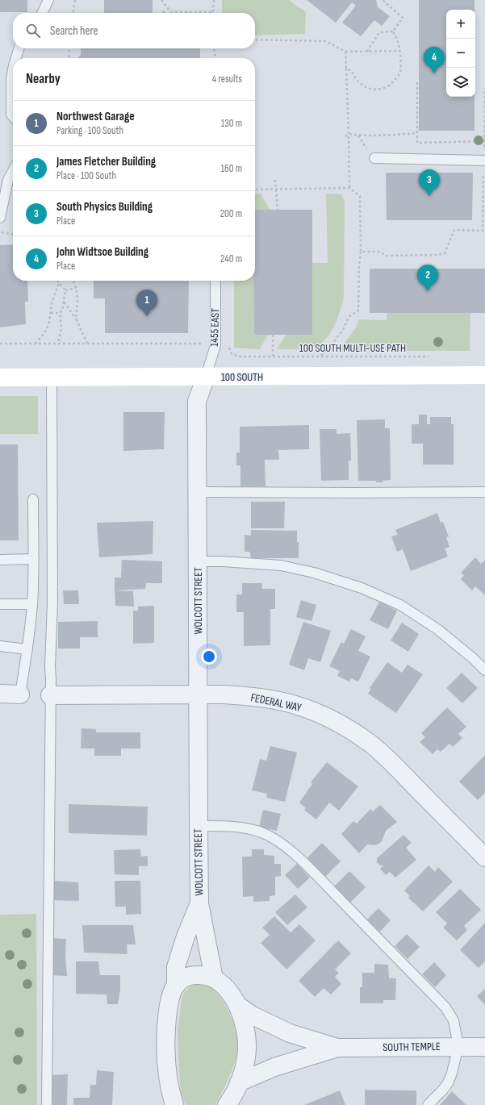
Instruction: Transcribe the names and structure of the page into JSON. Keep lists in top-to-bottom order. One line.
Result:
{"streets":{"main road":["100 SOUTH"],"street":["WOLCOTT STREET","FEDERAL WAY","SOUTH TEMPLE"],"lane":["1455 EAST"],"path":["100 SOUTH MULTI-USE PATH"]},"crossings":[["1455 EAST","100 SOUTH"],["1455 EAST","WOLCOTT STREET"],["100 SOUTH","WOLCOTT STREET"],["WOLCOTT STREET","FEDERAL WAY"]],"page":{"map_buttons":["+","−"],"search":"Search here","pins":["4","3","2","1"],"heading":["Nearby","4 results"],"list":[{"mark":"1","name":"Northwest Garage","note":"Parking · 100 South","value":"130 m"},{"mark":"2","name":"James Fletcher Building","note":"Place · 100 South","value":"160 m"},{"mark":"3","name":"South Physics Building","note":"Place","value":"200 m"},{"mark":"4","name":"John Widtsoe Building","note":"Place","value":"240 m"}]}}
